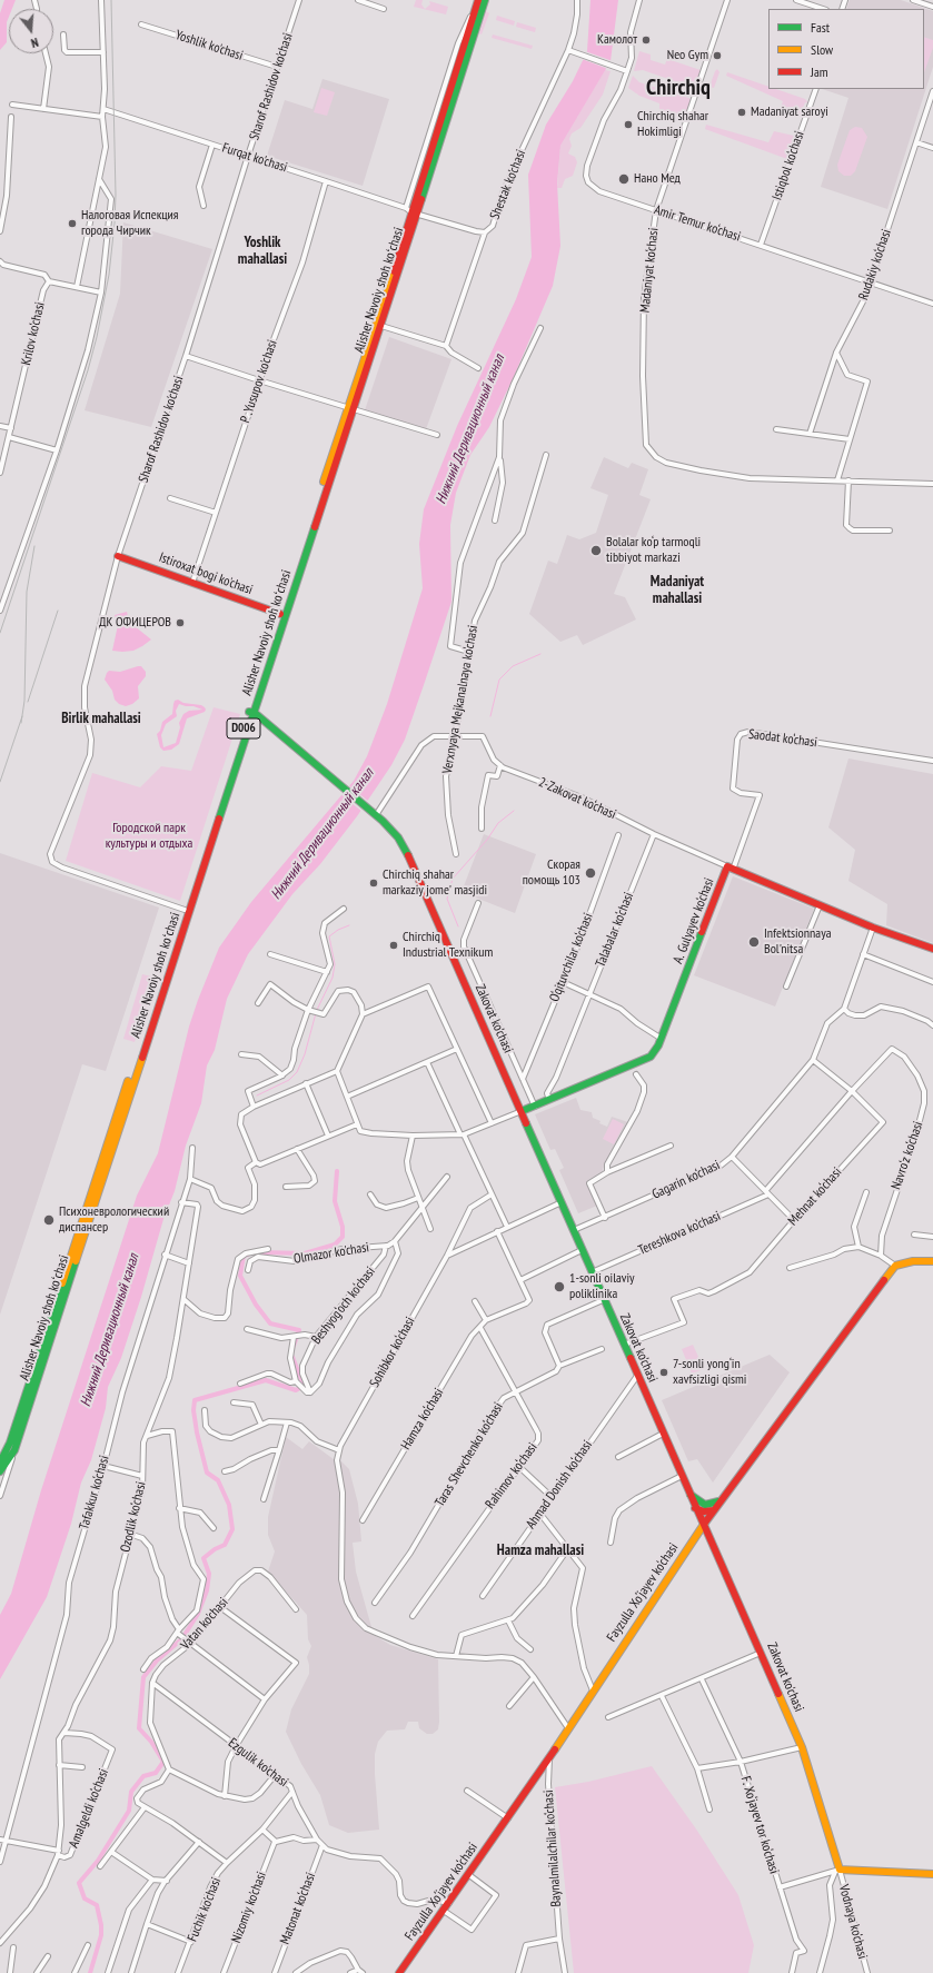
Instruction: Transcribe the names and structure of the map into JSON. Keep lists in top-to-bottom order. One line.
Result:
{"streets":{"main road":["Alisher Navoiy shoh koʻchasi","Istiroxat bogi ko'chasi","D006","A. Gulyayev ko‘chasi","Zakovat ko'chasi","Fayzulla Xo‘jayev ko‘chasi"],"street":["Yoshlik ko'chasi","Sharof Rashidov ko'chasi","Furqat ko'chasi","Istiqbol ko‘chasi","Shestak ko'chasi","Amir Temur ko‘chasi","Rudakiy ko‘chasi","Madaniyat ko‘chasi","Krilov ko‘chasi","P .Yusupov ko'chasi","Verxnyaya Mejkanalnaya ko‘chasi","Saodat ko‘chasi","2-Zakovat ko‘chasi","Talabalar ko‘chasi","O‘qituvchilar ko‘chasi","Navro‘z ko‘chasi","Gagarin ko‘chasi","Mehnat ko‘chasi","Tereshkova ko‘chasi","Olmazor ko'chasi","Beshyog‘och ko‘chasi","Sohibkor ko‘chasi","Hamza ko‘chasi","Taras Shevchenko ko‘chasi","Rahimov ko‘chasi","Ahmad Donish ko‘chasi","Tafakkur ko‘chasi","Ozodlik ko‘chasi","Vatan ko'chasi","Ezgulik ko'chasi","Amalgeldi ko‘chasi","F. Xo‘jayev tor ko‘chasi","Baynalmilalchilar ko‘chasi","Nizomiy ko'chasi","Matonat ko‘chasi","Fuchik ko'chasi","Vodnaya ko‘chasi"]},"crossings":[["Yoshlik ko'chasi","Sharof Rashidov ko'chasi"],["Sharof Rashidov ko'chasi","Furqat ko'chasi"],["Sharof Rashidov ko'chasi","Alisher Navoiy shoh koʻchasi"],["Sharof Rashidov ko'chasi","Istiroxat bogi ko'chasi"],["Furqat ko'chasi","Shestak ko'chasi"],["Furqat ko'chasi","Alisher Navoiy shoh koʻchasi"],["Furqat ko'chasi","P .Yusupov ko'chasi"],["Istiqbol ko‘chasi","Amir Temur ko‘chasi"],["Amir Temur ko‘chasi","Rudakiy ko‘chasi"],["Amir Temur ko‘chasi","Madaniyat ko‘chasi"],["Alisher Navoiy shoh koʻchasi","Istiroxat bogi ko'chasi"],["Alisher Navoiy shoh koʻchasi","D006"],["Alisher Navoiy shoh koʻchasi","Zakovat ko'chasi"],["P .Yusupov ko'chasi","Istiroxat bogi ko'chasi"],["Saodat ko‘chasi","A. Gulyayev ko‘chasi"],["2-Zakovat ko‘chasi","Talabalar ko‘chasi"],["A. Gulyayev ko‘chasi","Talabalar ko‘chasi"],["A. Gulyayev ko‘chasi","Zakovat ko'chasi"],["A. Gulyayev ko‘chasi","Gagarin ko‘chasi"],["Zakovat ko'chasi","Gagarin ko‘chasi"],["Zakovat ko'chasi","Mehnat ko‘chasi"],["Zakovat ko'chasi","Tereshkova ko‘chasi"],["Zakovat ko'chasi","Ahmad Donish ko‘chasi"],["Zakovat ko'chasi","Fayzulla Xo‘jayev ko‘chasi"],["Zakovat ko'chasi","F. Xo‘jayev tor ko‘chasi"],["Zakovat ko'chasi","Vodnaya ko‘chasi"],["Navro‘z ko‘chasi","Tereshkova ko‘chasi"],["Mehnat ko‘chasi","Tereshkova ko‘chasi"],["Olmazor ko'chasi","Beshyog‘och ko‘chasi"],["Hamza ko‘chasi","Rahimov ko‘chasi"],["Taras Shevchenko ko‘chasi","Rahimov ko‘chasi"],["Tafakkur ko‘chasi","Ozodlik ko‘chasi"],["Ozodlik ko‘chasi","Amalgeldi ko‘chasi"],["Fayzulla Xo‘jayev ko‘chasi","Ezgulik ko'chasi"],["Fayzulla Xo‘jayev ko‘chasi","Baynalmilalchilar ko‘chasi"],["Vatan ko'chasi","Ezgulik ko'chasi"],["Ezgulik ko'chasi","Matonat ko‘chasi"],["Ezgulik ko'chasi","Fuchik ko'chasi"],["F. Xo‘jayev tor ko‘chasi","Vodnaya ko‘chasi"]],"districts":["Chirchiq","Yoshlik mahallasi","Madaniyat mahallasi","Birlik mahallasi","Hamza mahallasi"],"water":["Нижний Деривационный канал"],"parks":["Городской парк культуры и отдыха"],"places":["Камолот","Neo Gym","Madaniyat saroyi","Chirchiq shahar Hokimligi","Нано Мед","Налоговая Испекция города Чирчик","Bolalar ko‘p tarmoqli tibbiyot markazi","ДК ОФИЦЕРОВ","Скорая помощь 103","Chirchiq shahar markaziy jome' masjidi","Infektsionnaya Bol'nitsa","Chirchiq Industrial Texnikum","Психоневрологический диспансер","1-sonli oilaviy poliklinika","7-sonli yong‘in xavfsizligi qismi"],"legend":["Fast","Slow","Jam"],"north":"bottom"}
